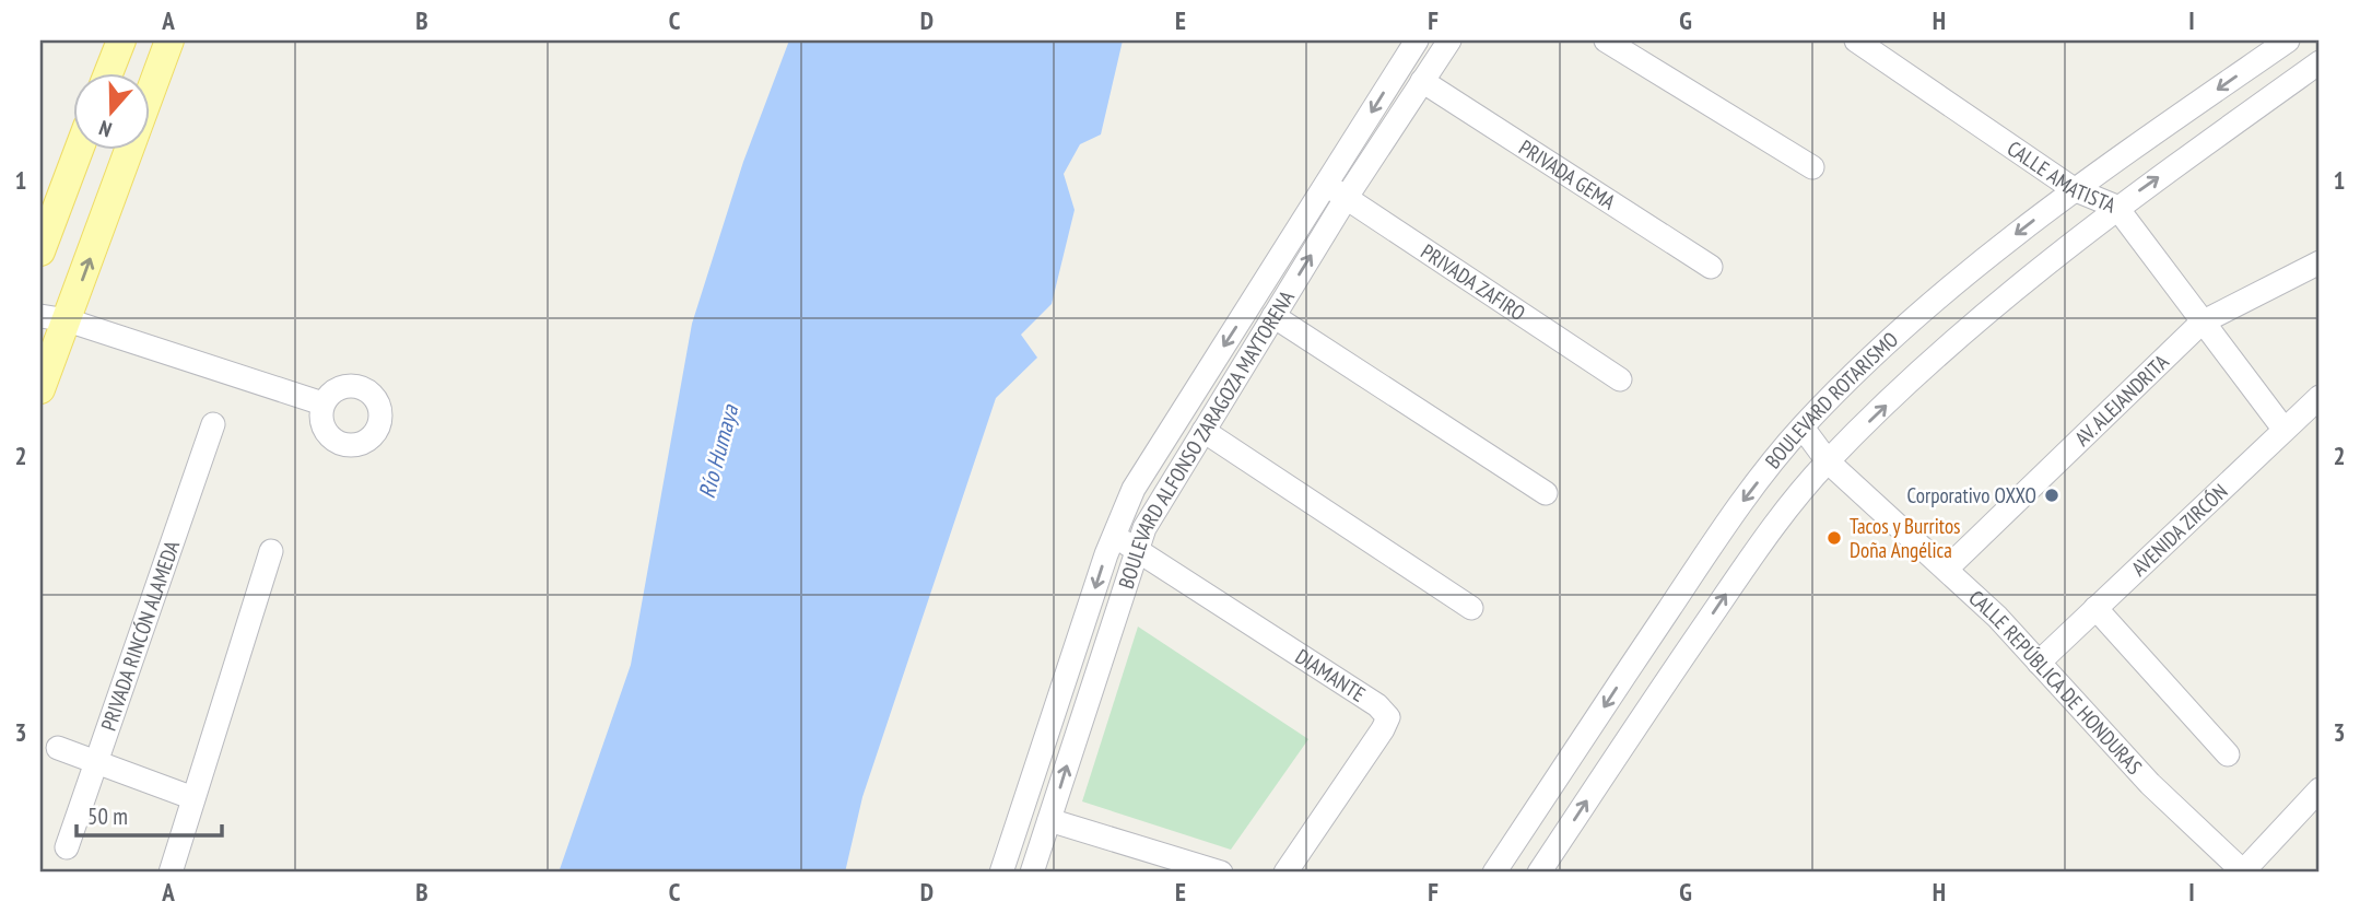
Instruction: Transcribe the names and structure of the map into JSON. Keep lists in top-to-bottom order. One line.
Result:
{"streets":{"street":["PRIVADA GEMA","CALLE AMATISTA","PRIVADA ZAFIRO","AV. ALEJANDRITA","BOULEVARD ROTARISMO","BOULEVARD ALFONSO ZARAGOZA MAYTORENA","AVENIDA ZIRCÓN","PRIVADA RINCÓN ALAMEDA","DIAMANTE","CALLE REPÚBLICA DE HONDURAS"]},"crossings":[["PRIVADA GEMA","BOULEVARD ALFONSO ZARAGOZA MAYTORENA"],["CALLE AMATISTA","AV. ALEJANDRITA"],["CALLE AMATISTA","BOULEVARD ROTARISMO"],["CALLE AMATISTA","AVENIDA ZIRCÓN"],["PRIVADA ZAFIRO","BOULEVARD ALFONSO ZARAGOZA MAYTORENA"],["AV. ALEJANDRITA","CALLE REPÚBLICA DE HONDURAS"],["BOULEVARD ROTARISMO","CALLE REPÚBLICA DE HONDURAS"],["BOULEVARD ALFONSO ZARAGOZA MAYTORENA","DIAMANTE"],["AVENIDA ZIRCÓN","CALLE REPÚBLICA DE HONDURAS"]],"water":["Río Humaya"],"places":["Corporativo OXXO","Tacos y Burritos Doña Angélica"],"scale_bar":"50 m","north":"bottom","grid":{"columns":["A","B","C","D","E","F","G","H","I"],"rows":["1","2","3"]}}
